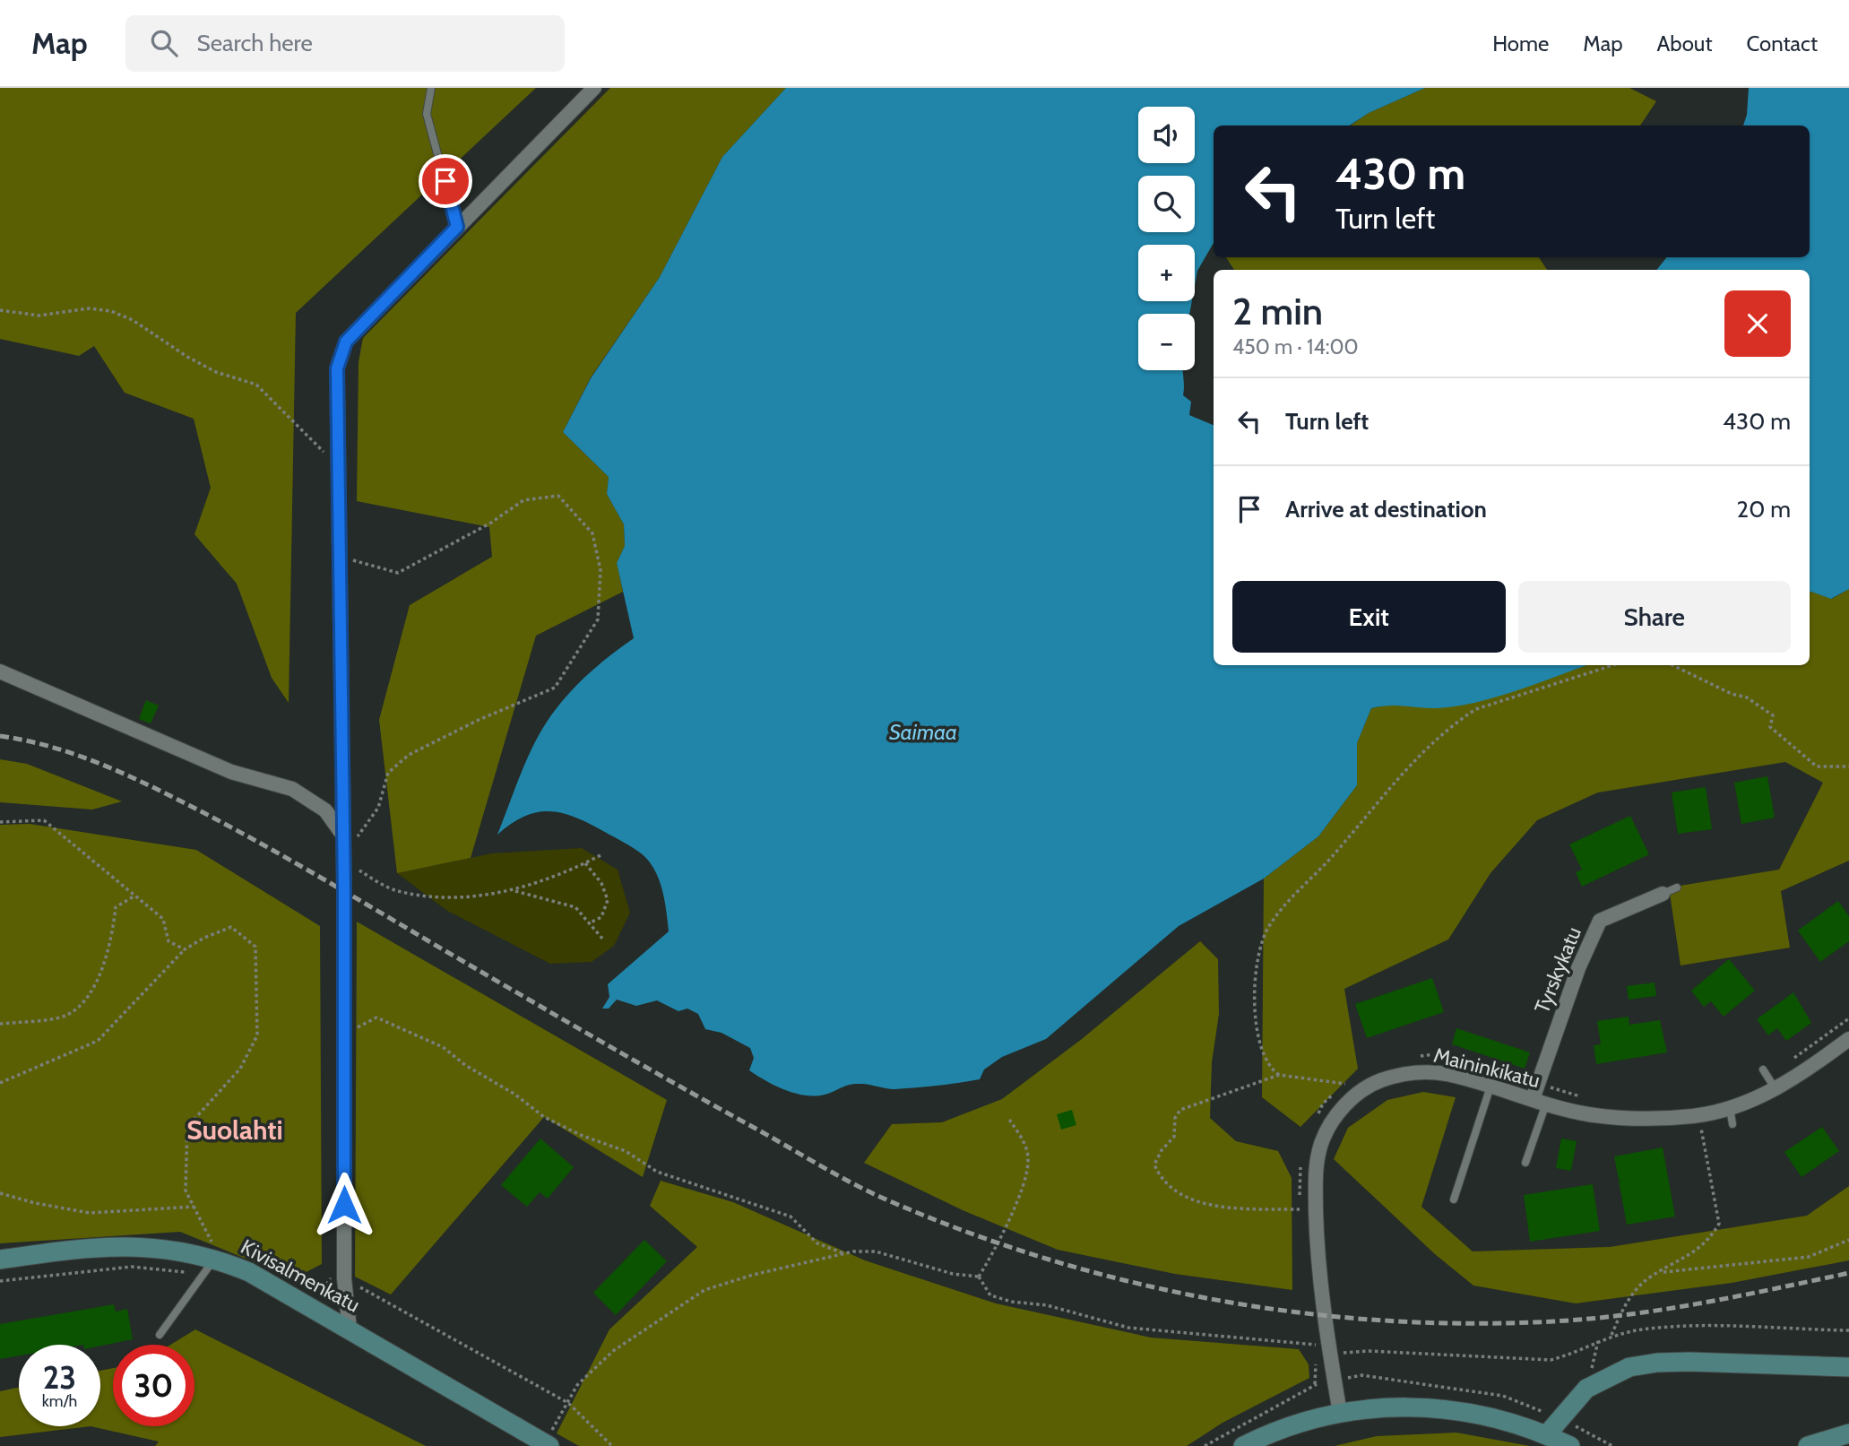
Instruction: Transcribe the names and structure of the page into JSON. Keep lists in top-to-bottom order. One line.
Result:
{"streets":{"street":["Tyrskykatu","Maininkikatu","Kivisalmenkatu"]},"crossings":[["Tyrskykatu","Maininkikatu"]],"districts":["Suolahti"],"water":["Saimaa"],"page":{"header":"Map","search":"Search here","nav":["Home","Map","About","Contact"],"map_buttons":["+","−"],"turn":["430 m","Turn left"],"heading":["2 min","450 m · 14:00"],"list":[{"name":"Turn left","value":"430 m"},{"name":"Arrive at destination","value":"20 m"}],"buttons":["Exit","Share"],"speed":"23 km/h","limit":"30"}}
